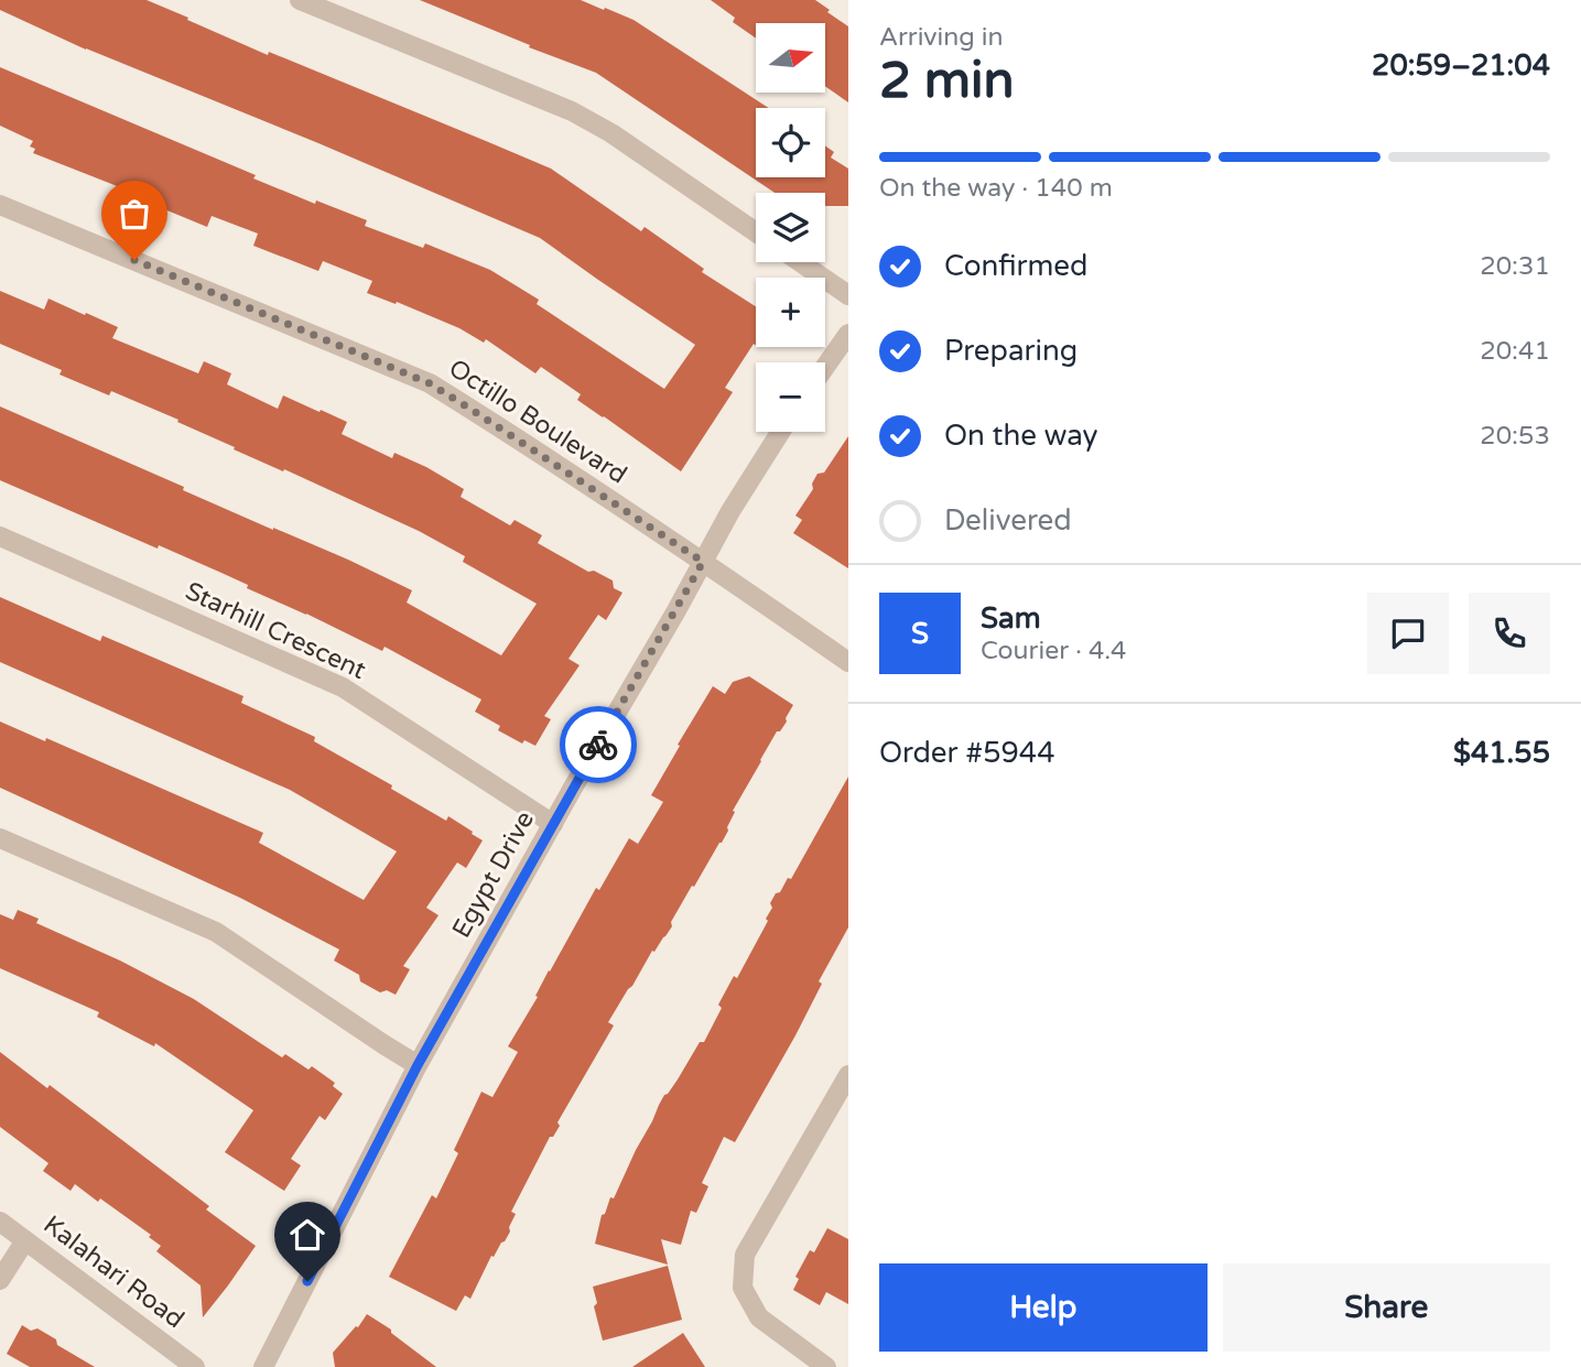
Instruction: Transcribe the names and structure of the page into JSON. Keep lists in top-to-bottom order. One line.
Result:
{"streets":{"street":["Octillo Boulevard","Starhill Crescent","Egypt Drive","Kalahari Road"]},"crossings":[["Octillo Boulevard","Egypt Drive"],["Starhill Crescent","Egypt Drive"]],"north":"right","page":{"heading":["2 min","Arriving in","20:59–21:04"],"panel":["Sam","Courier · 4.4","Order #5944","$41.55"],"map_buttons":["+","−"],"bar":"On the way · 140 m","list":[["Confirmed","20:31"],["Preparing","20:41"],["On the way","20:53"],"Delivered"],"round":"S","buttons":["Help","Share"]}}
